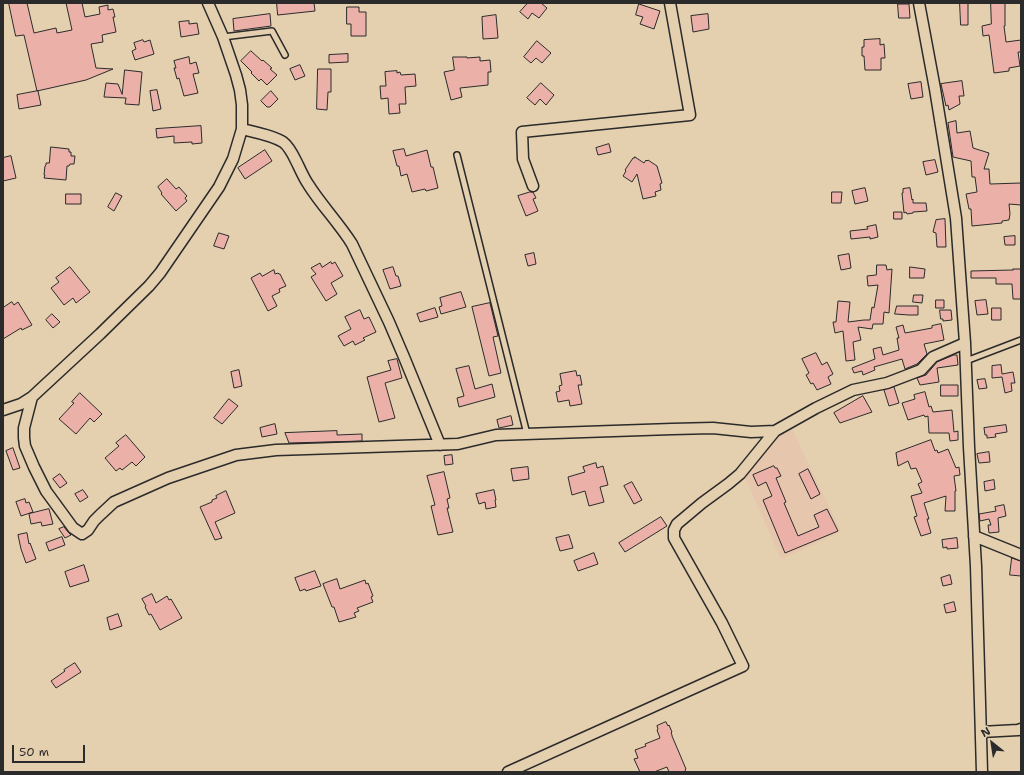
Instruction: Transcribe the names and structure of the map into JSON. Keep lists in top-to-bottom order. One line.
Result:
{"scale_bar":"50 m","north":"top left"}
